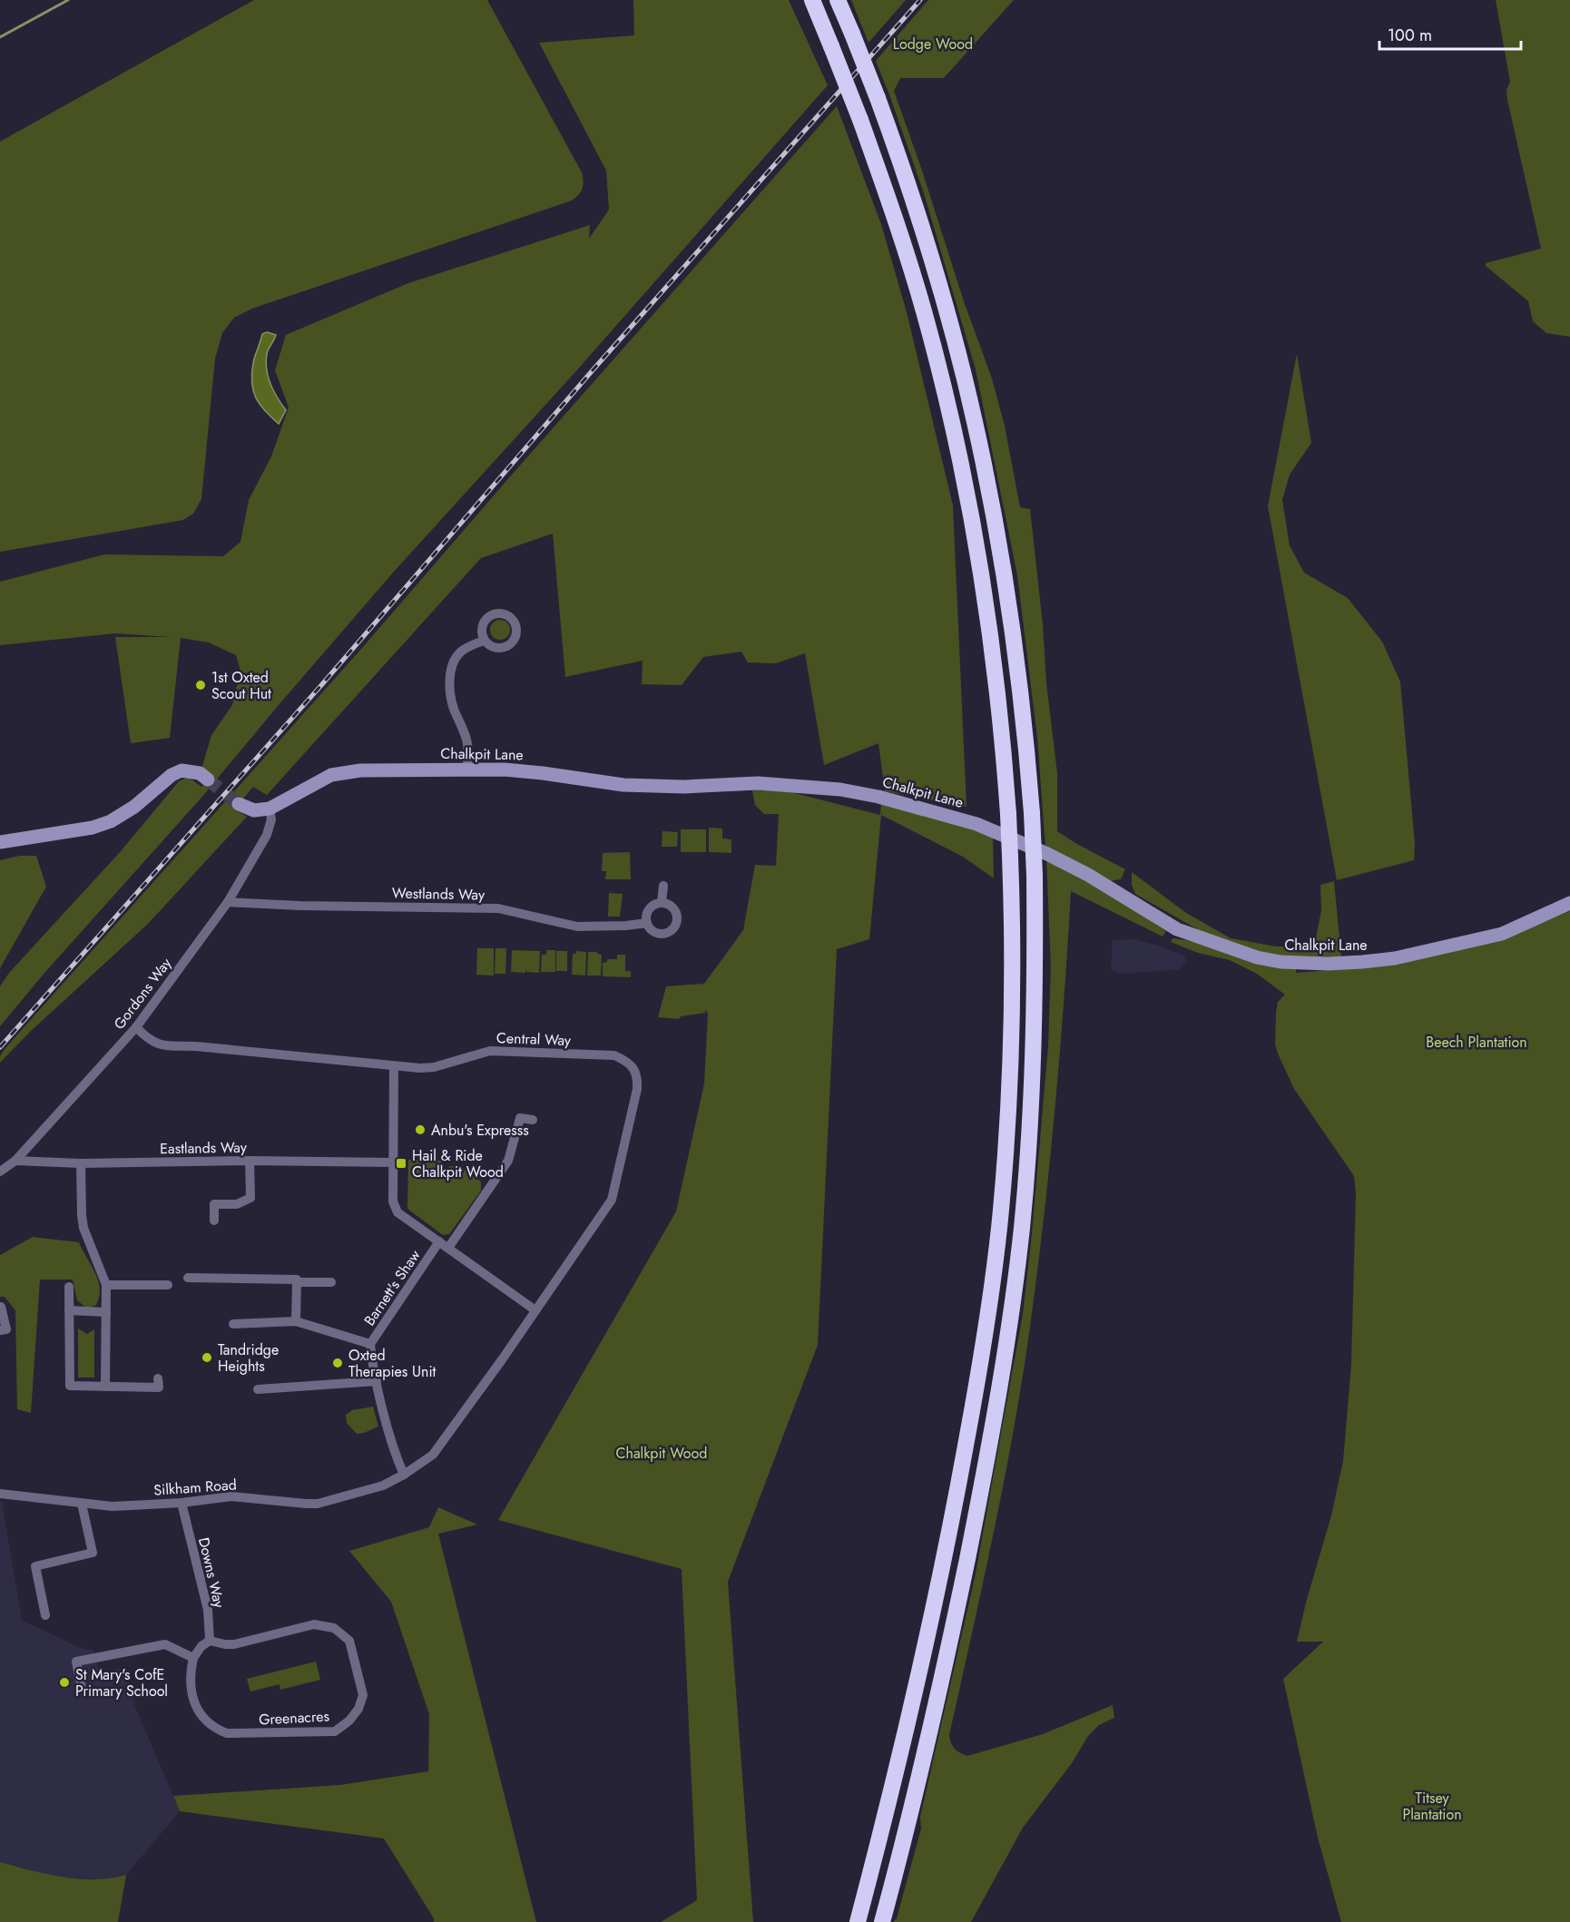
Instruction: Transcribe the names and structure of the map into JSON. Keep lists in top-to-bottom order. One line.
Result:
{"streets":{"street":["Chalkpit Lane","Westlands Way","Gordons Way","Central Way","Eastlands Way","Barnett's Shaw","Silkham Road","Downs Way","Greenacres"]},"crossings":[["Chalkpit Lane","Gordons Way"],["Westlands Way","Gordons Way"],["Gordons Way","Central Way"],["Gordons Way","Eastlands Way"],["Central Way","Silkham Road"],["Barnett's Shaw","Silkham Road"],["Silkham Road","Downs Way"],["Downs Way","Greenacres"]],"parks":["Lodge Wood","Beech Plantation","Chalkpit Wood","Titsey Plantation"],"places":{"other":["1st Oxted Scout Hut","Anbu's Expresss","Tandridge Heights","Oxted Therapies Unit","St Mary's CofE Primary School"],"transit":["Hail & Ride Chalkpit Wood"]},"scale_bar":"100 m"}
